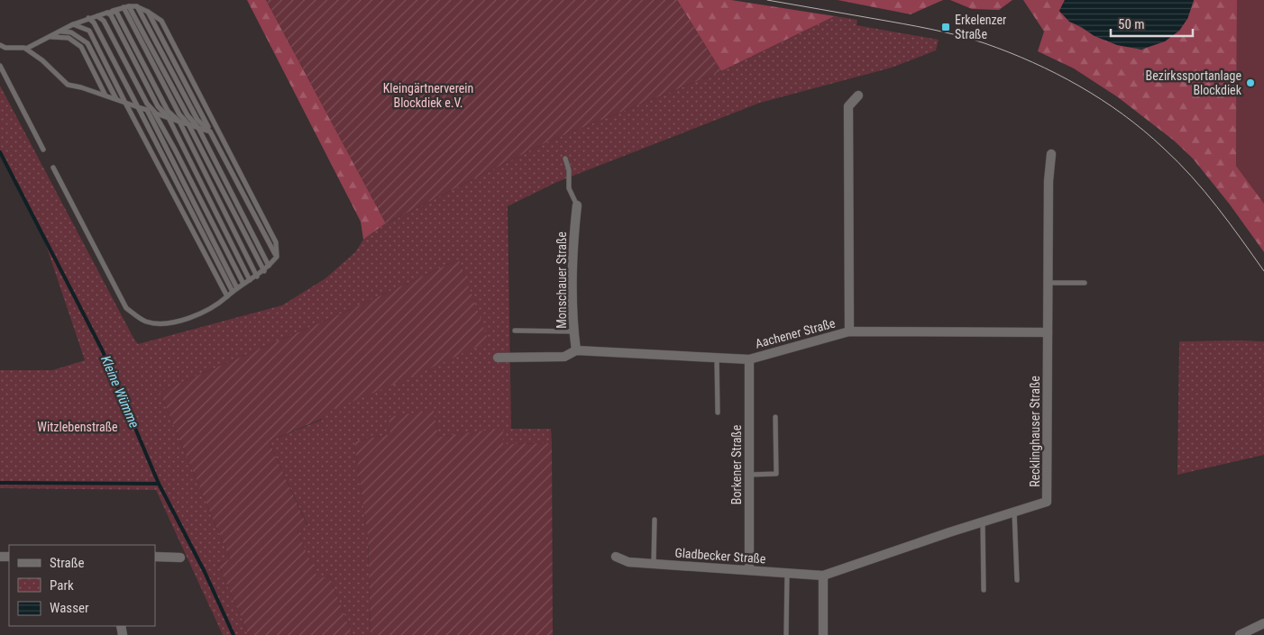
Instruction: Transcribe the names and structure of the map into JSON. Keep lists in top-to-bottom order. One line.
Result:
{"streets":{"street":["Monschauer Straße","Aachener Straße","Recklinghauser Straße","Borkener Straße","Gladbecker Straße"]},"crossings":[["Monschauer Straße","Aachener Straße"],["Aachener Straße","Recklinghauser Straße"],["Aachener Straße","Borkener Straße"],["Recklinghauser Straße","Gladbecker Straße"],["Borkener Straße","Gladbecker Straße"]],"water":["Kleine Wümme"],"parks":["Kleingärtnerverein Blockdiek e.V.","Witzlebenstraße"],"places":{"transit":["Erkelenzer Straße"],"other":["Bezirkssportanlage Blockdiek"]},"legend":["Straße","Park","Wasser"],"scale_bar":"50 m"}
